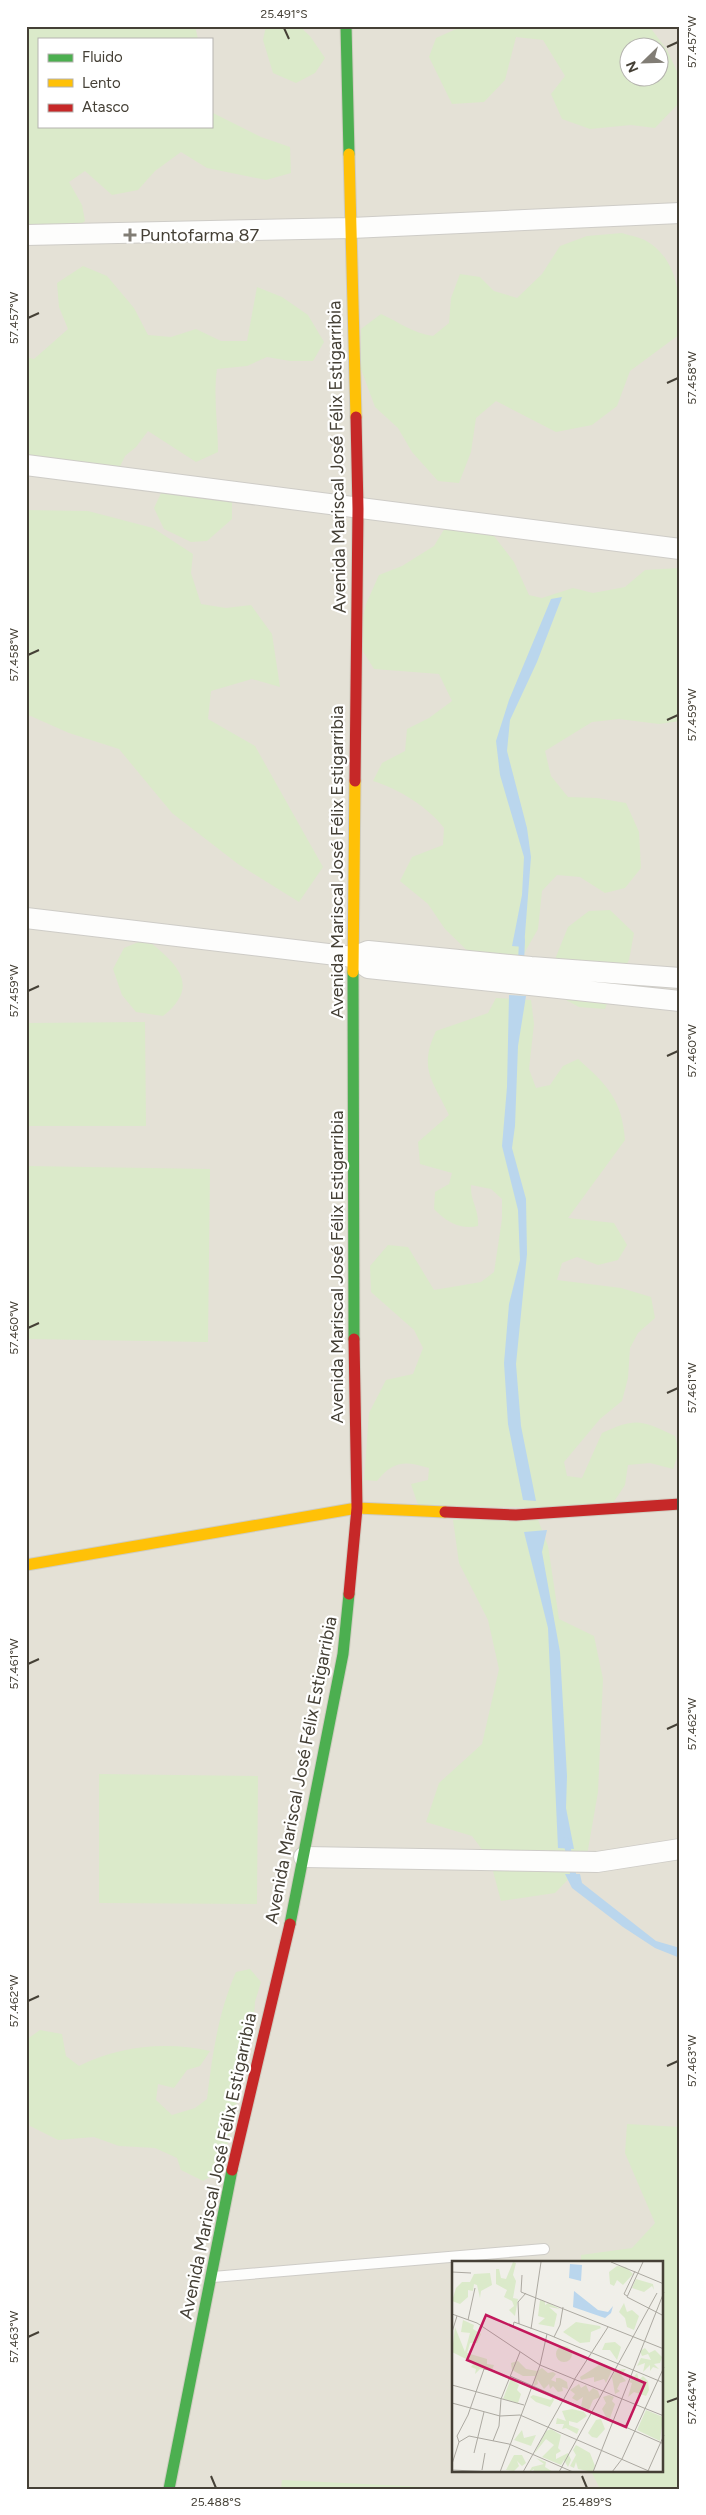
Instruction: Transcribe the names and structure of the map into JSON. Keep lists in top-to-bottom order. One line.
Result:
{"streets":{"main road":["Avenida Mariscal José Félix Estigarribia"]},"places":{"health":["Puntofarma 87"]},"legend":["Fluido","Lento","Atasco"],"north":"bottom left","coordinates":["25.491°S","57.457°W","57.458°W","57.459°W","57.460°W","57.461°W","57.462°W","57.463°W","57.464°W","25.488°S","25.489°S"]}
